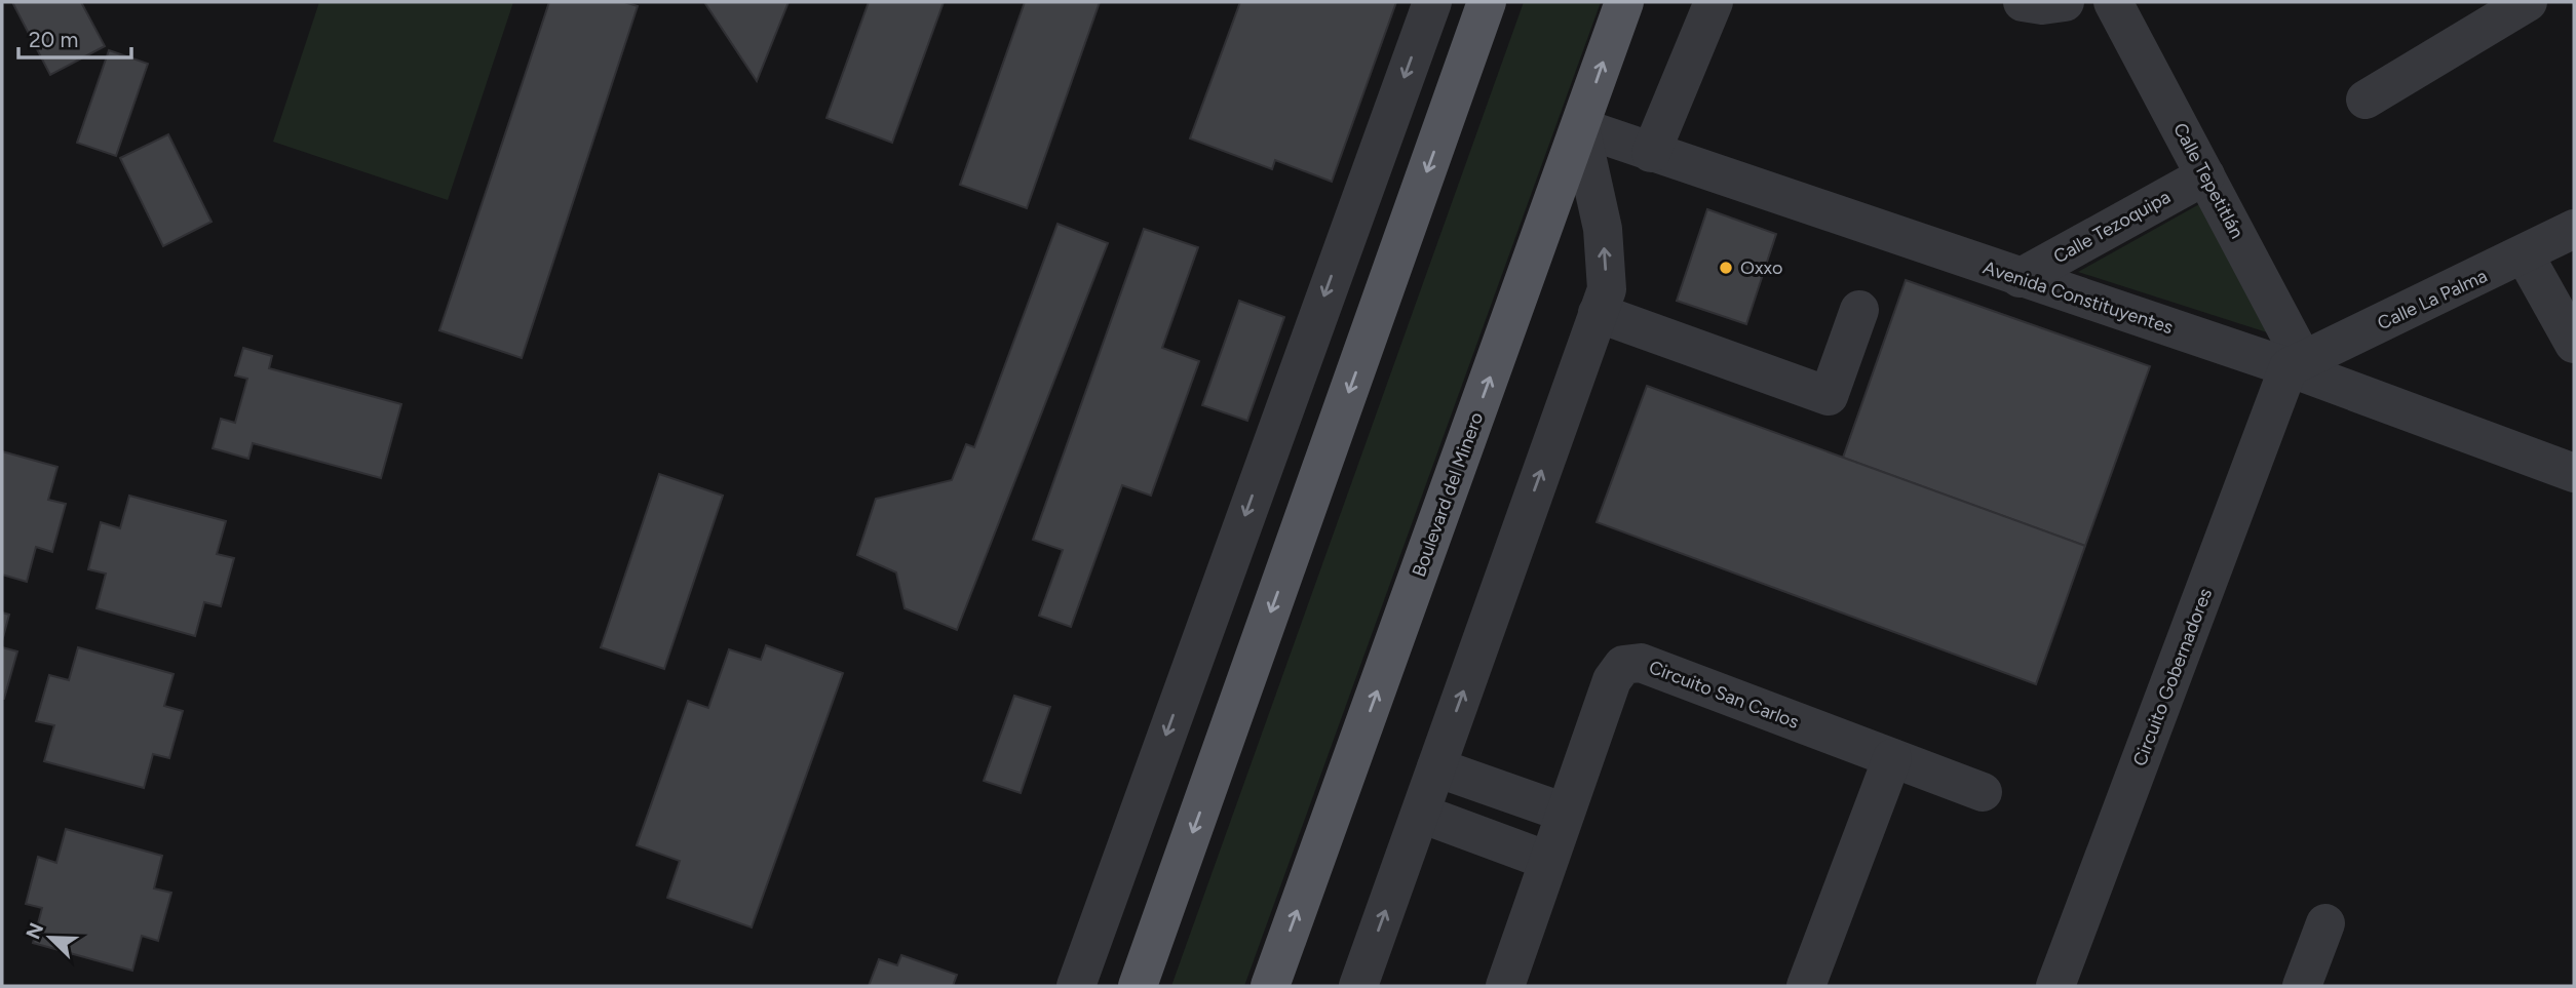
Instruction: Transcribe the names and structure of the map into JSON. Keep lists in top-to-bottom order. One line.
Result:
{"streets":{"main road":["Boulevard del Minero"],"street":["Calle Tepetitlán","Calle Tezoquipa","Avenida Constituyentes","Calle La Palma","Circuito Gobernadores","Circuito San Carlos"]},"crossings":[["Calle Tepetitlán","Calle Tezoquipa"],["Calle Tepetitlán","Avenida Constituyentes"],["Calle Tepetitlán","Calle La Palma"],["Calle Tepetitlán","Circuito Gobernadores"],["Calle Tezoquipa","Avenida Constituyentes"],["Avenida Constituyentes","Calle La Palma"],["Avenida Constituyentes","Boulevard del Minero"],["Avenida Constituyentes","Circuito Gobernadores"],["Calle La Palma","Circuito Gobernadores"]],"places":["Oxxo"],"scale_bar":"20 m","north":"top left"}
